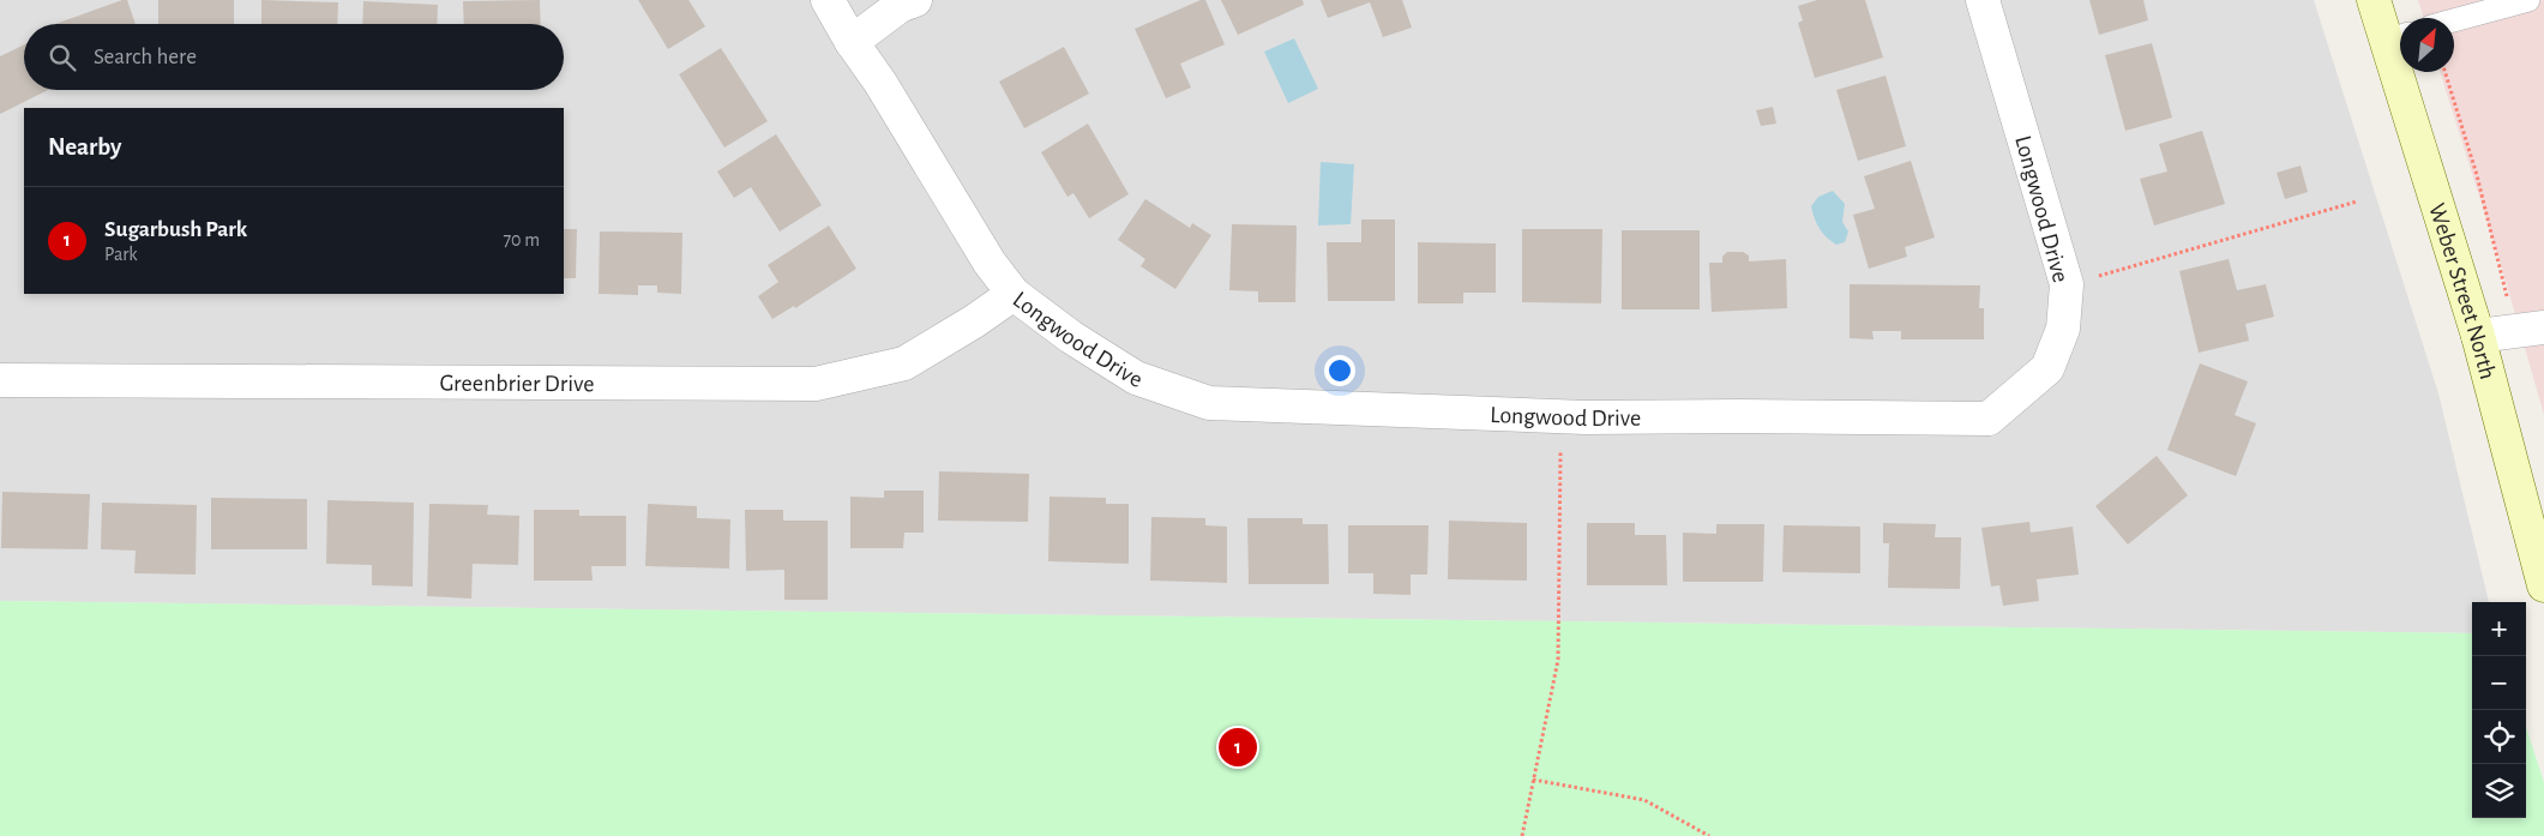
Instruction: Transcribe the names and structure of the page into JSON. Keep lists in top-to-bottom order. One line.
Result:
{"streets":{"main road":["Weber Street North"],"street":["Longwood Drive","Greenbrier Drive"]},"crossings":[["Longwood Drive","Greenbrier Drive"]],"north":"top right","page":{"search":"Search here","heading":"Nearby","list":[{"mark":"1","name":"Sugarbush Park","note":"Park","value":"70 m"}],"map_buttons":["+","−"],"pins":"1"}}
